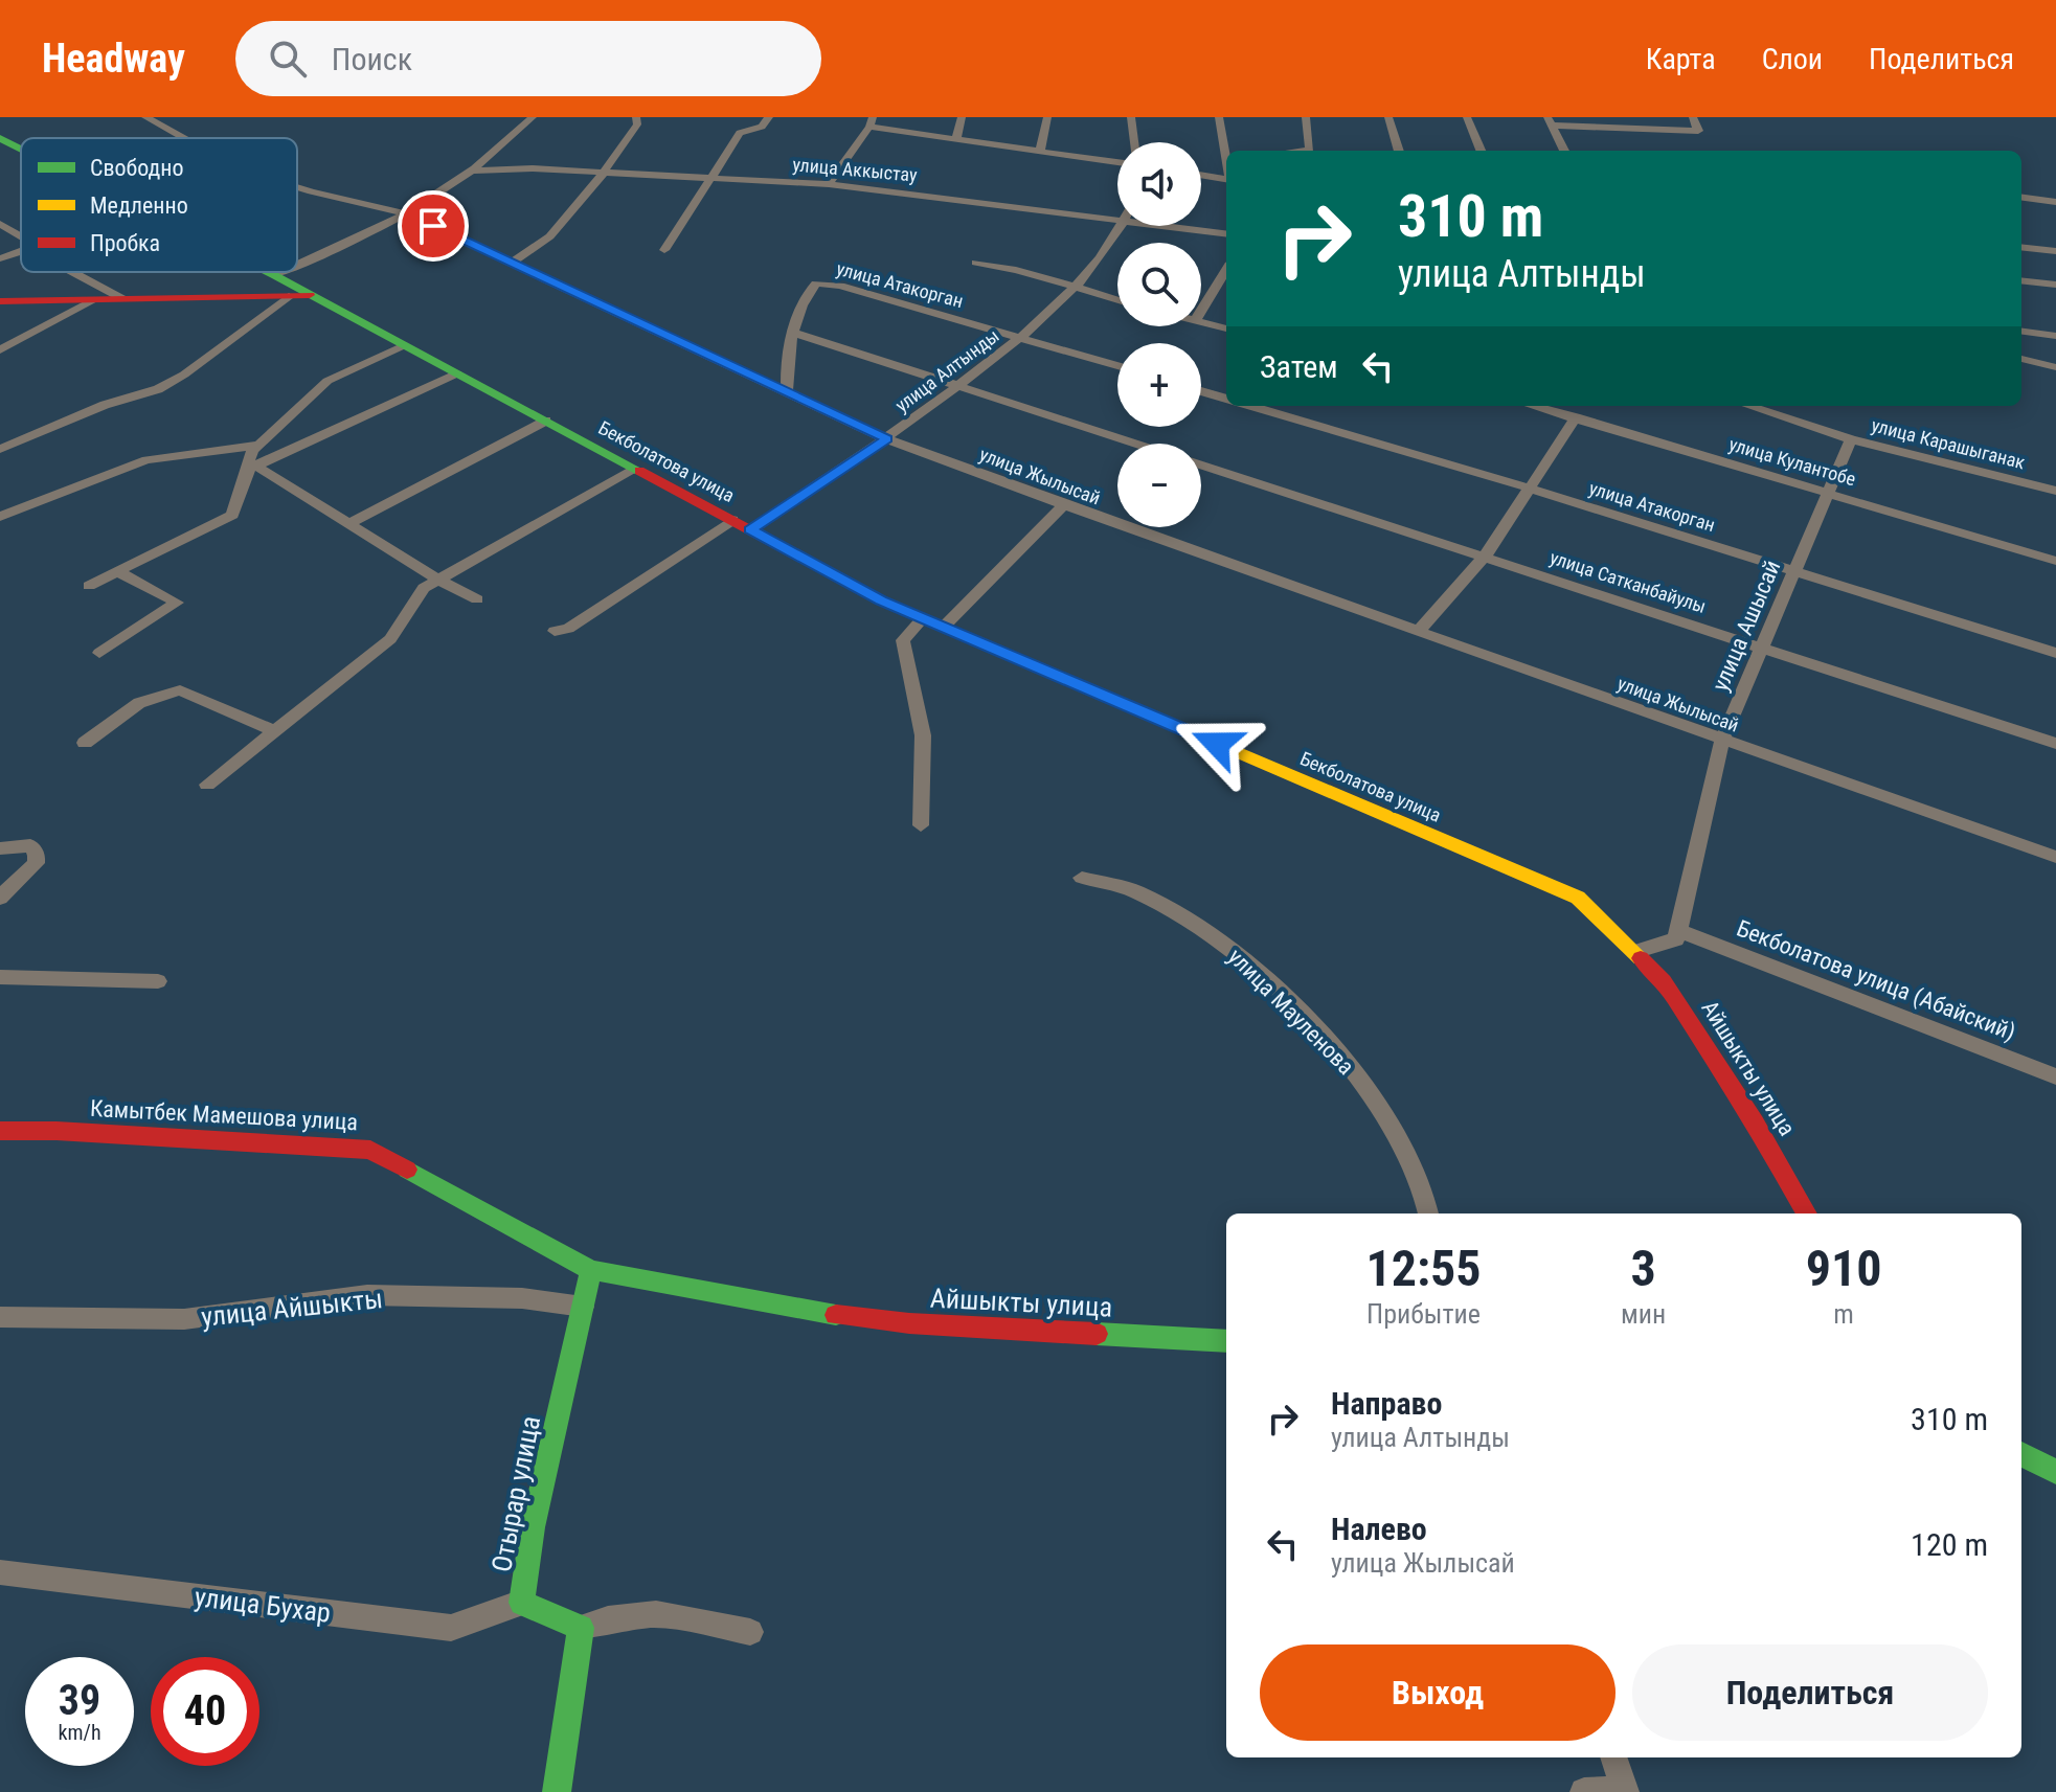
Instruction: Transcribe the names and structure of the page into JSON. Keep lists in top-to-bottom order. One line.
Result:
{"streets":{"street":["улица Аккыстау","улица Атакорган","улица Алтынды","улица Карашыганак","Бекболатова улица","улица Кулантобе","улица Жылысай","улица Сатканбайулы","улица Ашысай","Бекболатова улица (Абайский)","улица Мауленова","Айшыкты улица","Камытбек Мамешова улица","улица Айшыкты","Отырар улица","улица Бухар"]},"crossings":[["улица Атакорган","улица Алтынды"],["улица Атакорган","улица Жылысай"],["улица Атакорган","улица Сатканбайулы"],["улица Атакорган","улица Ашысай"],["улица Алтынды","Бекболатова улица"],["улица Алтынды","улица Жылысай"],["улица Алтынды","улица Сатканбайулы"],["улица Карашыганак","улица Ашысай"],["Бекболатова улица","Айшыкты улица"],["улица Кулантобе","улица Ашысай"],["улица Жылысай","улица Ашысай"],["улица Сатканбайулы","улица Ашысай"],["улица Ашысай","Бекболатова улица (Абайский)"],["Айшыкты улица","Камытбек Мамешова улица"],["Айшыкты улица","Отырар улица"],["Камытбек Мамешова улица","Отырар улица"],["улица Айшыкты","Отырар улица"],["Отырар улица","улица Бухар"]],"legend":["Свободно","Медленно","Пробка"],"page":{"header":"Headway","search":"Поиск","nav":["Карта","Слои","Поделиться"],"map_buttons":["+","−"],"turn":["310 m","улица Алтынды"],"then":"Затем","eta":["12:55","Прибытие","3","мин","910","m"],"list":[{"name":"Направо","note":"улица Алтынды","value":"310 m"},{"name":"Налево","note":"улица Жылысай","value":"120 m"}],"buttons":["Выход","Поделиться"],"speed":"39 km/h","limit":"40"}}
